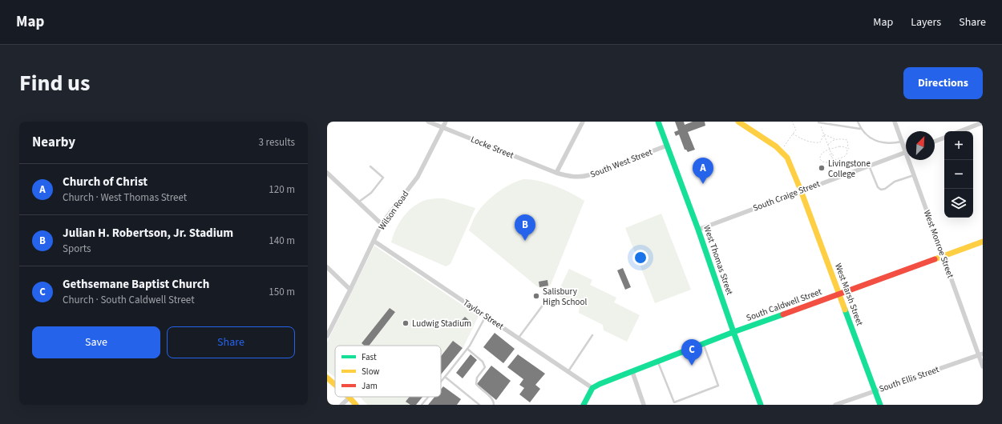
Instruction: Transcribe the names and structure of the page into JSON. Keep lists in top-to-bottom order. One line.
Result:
{"streets":{"street":["Locke Street","South West Street","South Craige Street","Wilson Road","West Monroe Street","West Thomas Street","West Marsh Street","South Caldwell Street","Taylor Street","South Ellis Street"]},"crossings":[["Locke Street","South West Street"],["Locke Street","Wilson Road"],["South West Street","West Thomas Street"],["South Craige Street","West Monroe Street"],["South Craige Street","West Thomas Street"],["South Craige Street","West Marsh Street"],["Wilson Road","Taylor Street"],["West Monroe Street","South Caldwell Street"],["West Monroe Street","South Ellis Street"],["West Thomas Street","South Caldwell Street"],["West Marsh Street","South Caldwell Street"],["West Marsh Street","South Ellis Street"],["South Caldwell Street","Taylor Street"]],"places":["Livingstone College","Salisbury High School","Ludwig Stadium"],"legend":["Fast","Slow","Jam"],"north":"top right","page":{"header":"Map","nav":["Map","Layers","Share"],"title":"Find us","buttons":["Directions",["Save","Share"]],"heading":["Nearby","3 results"],"map_buttons":["+","−"],"pins":["A","B","C"],"list":[{"mark":"A","name":"Church of Christ","note":"Church · West Thomas Street","value":"120 m"},{"mark":"B","name":"Julian H. Robertson, Jr. Stadium","note":"Sports","value":"140 m"},{"mark":"C","name":"Gethsemane Baptist Church","note":"Church · South Caldwell Street","value":"150 m"}]}}
